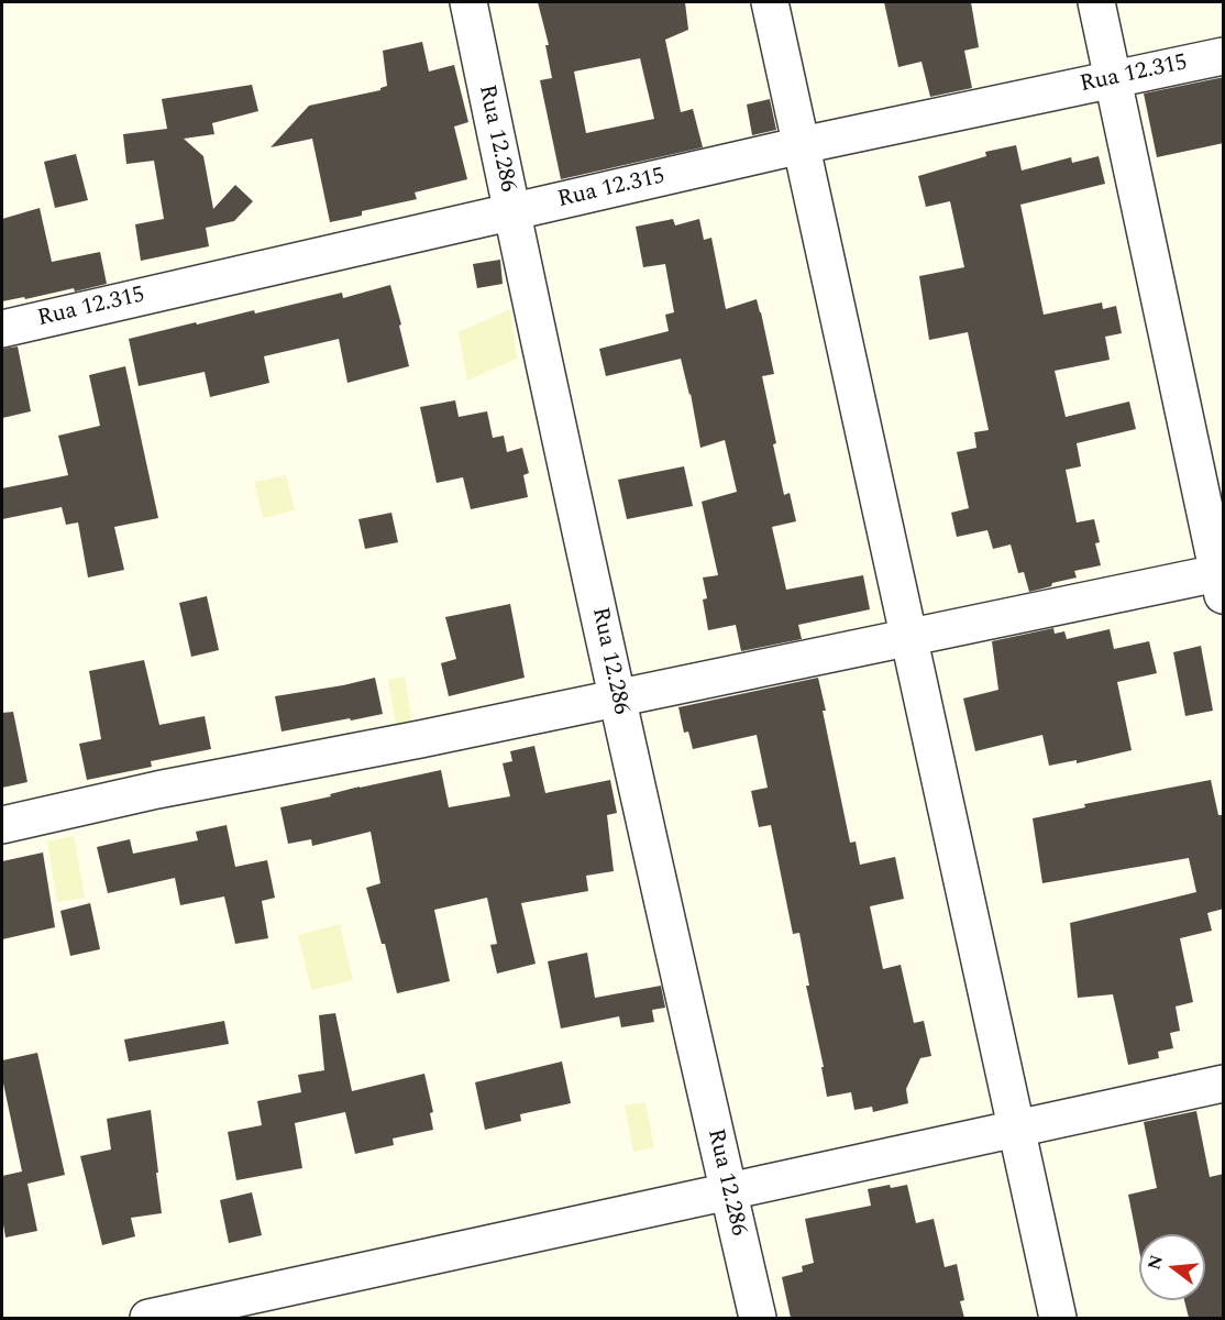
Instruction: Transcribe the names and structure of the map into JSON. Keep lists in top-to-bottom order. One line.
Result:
{"streets":{"street":["Rua 12.315","Rua 12.286"]},"crossings":[["Rua 12.315","Rua 12.286"]],"north":"left"}
